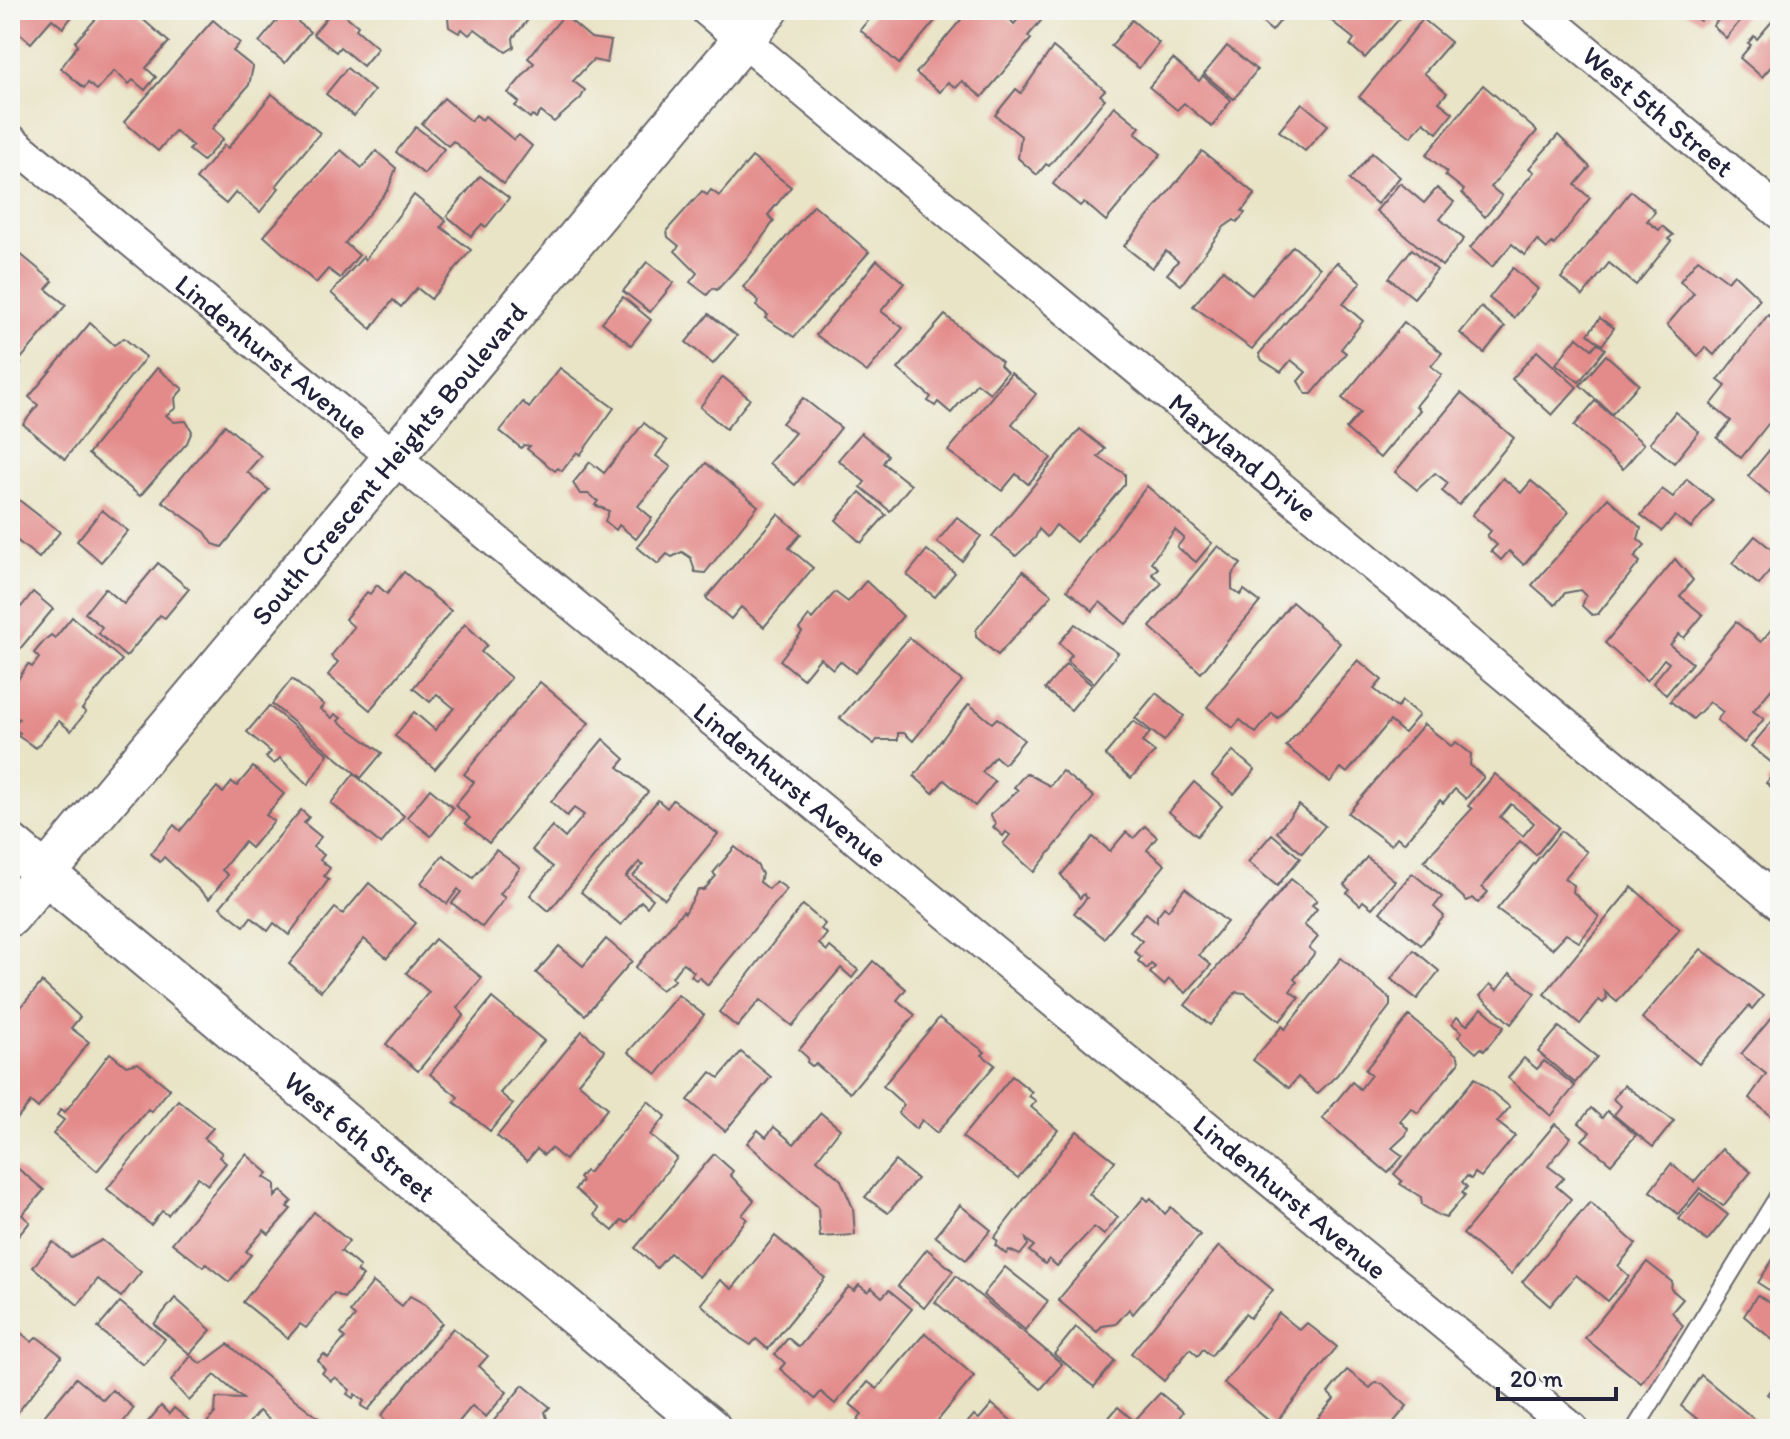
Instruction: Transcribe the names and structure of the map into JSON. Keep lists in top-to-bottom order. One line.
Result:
{"streets":{"street":["West 5th Street","Lindenhurst Avenue","Maryland Drive","South Crescent Heights Boulevard","West 6th Street"]},"crossings":[["Lindenhurst Avenue","South Crescent Heights Boulevard"],["Maryland Drive","South Crescent Heights Boulevard"],["South Crescent Heights Boulevard","West 6th Street"]],"scale_bar":"20 m"}
